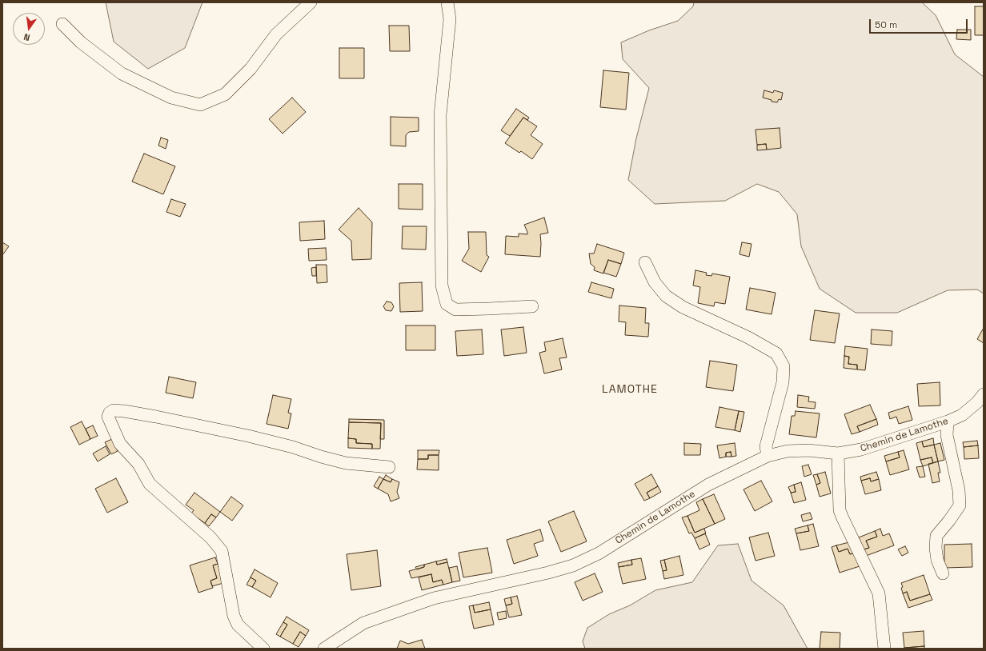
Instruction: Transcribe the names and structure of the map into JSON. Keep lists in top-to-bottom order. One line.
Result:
{"streets":{"street":["Chemin de Lamothe"]},"districts":["LAMOTHE"],"scale_bar":"50 m","north":"bottom"}
